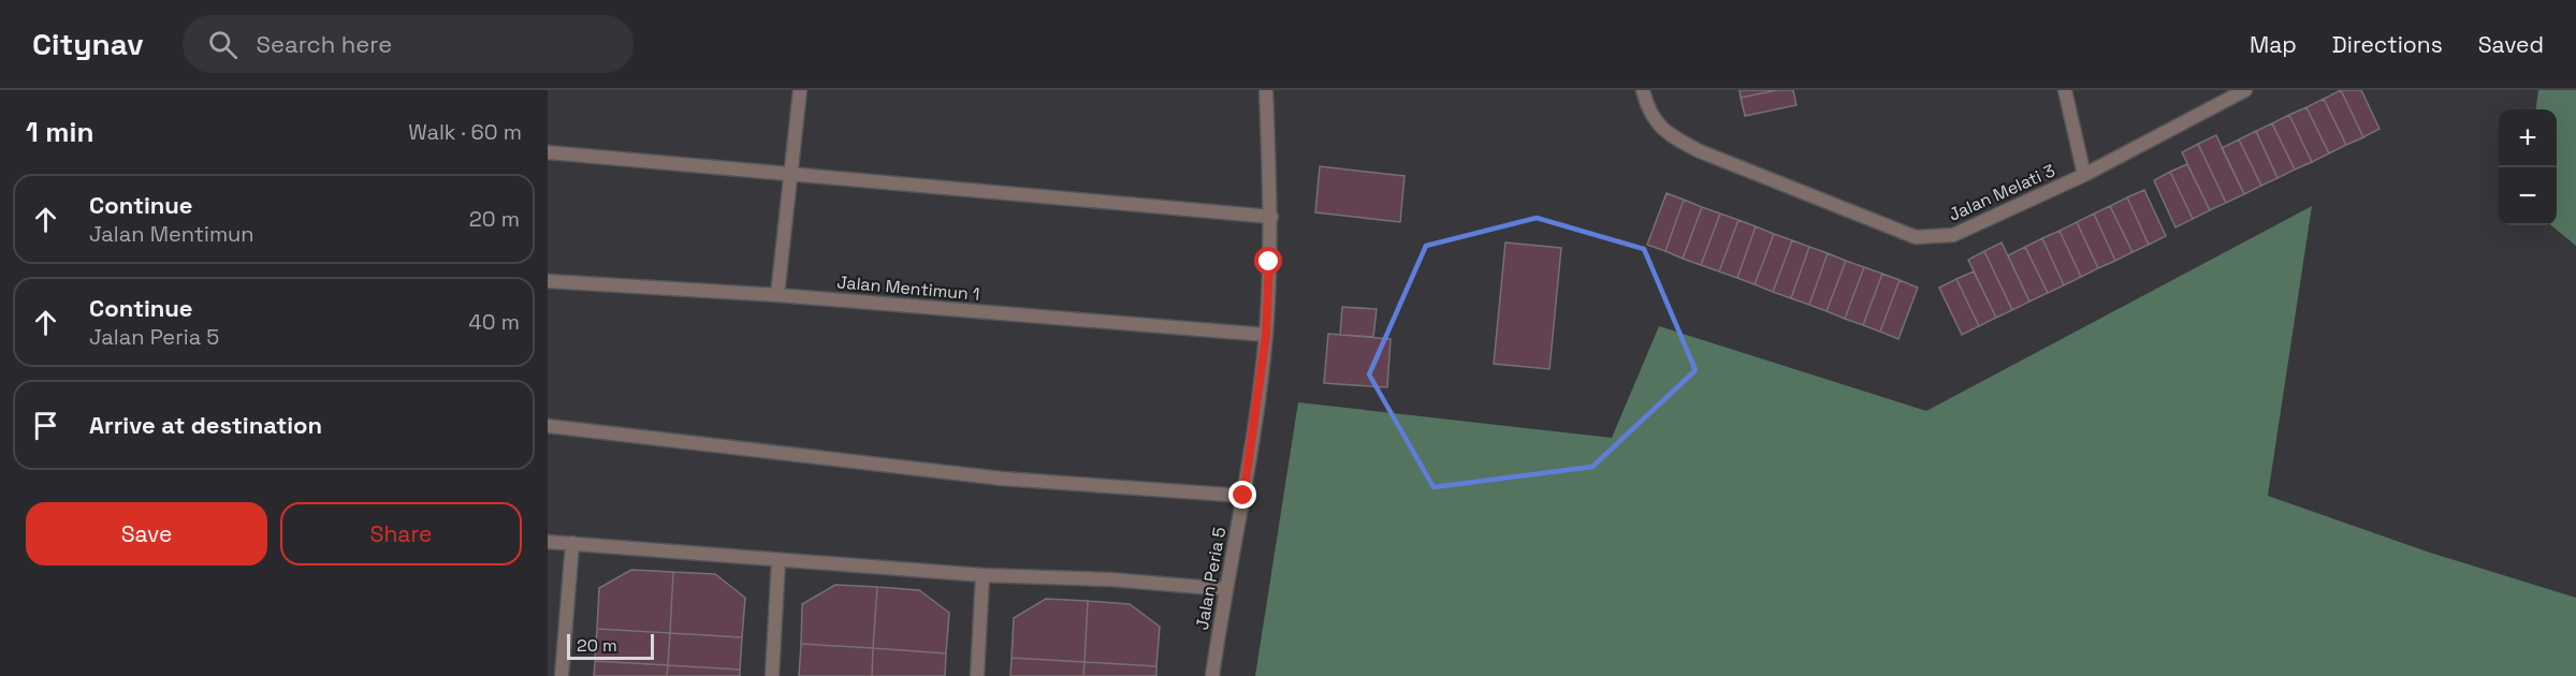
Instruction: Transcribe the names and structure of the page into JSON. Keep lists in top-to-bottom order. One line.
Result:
{"streets":{"street":["Jalan Melati 3","Jalan Mentimun 1","Jalan Peria 5"]},"crossings":[["Jalan Mentimun 1","Jalan Peria 5"]],"scale_bar":"20 m","page":{"header":"Citynav","search":"Search here","nav":["Map","Directions","Saved"],"heading":["1 min","Walk · 60 m"],"map_buttons":["+","−"],"list":[["Continue","Jalan Mentimun","20 m"],["Continue","Jalan Peria 5","40 m"],"Arrive at destination"],"buttons":["Save","Share"],"scale":"20 m"}}
